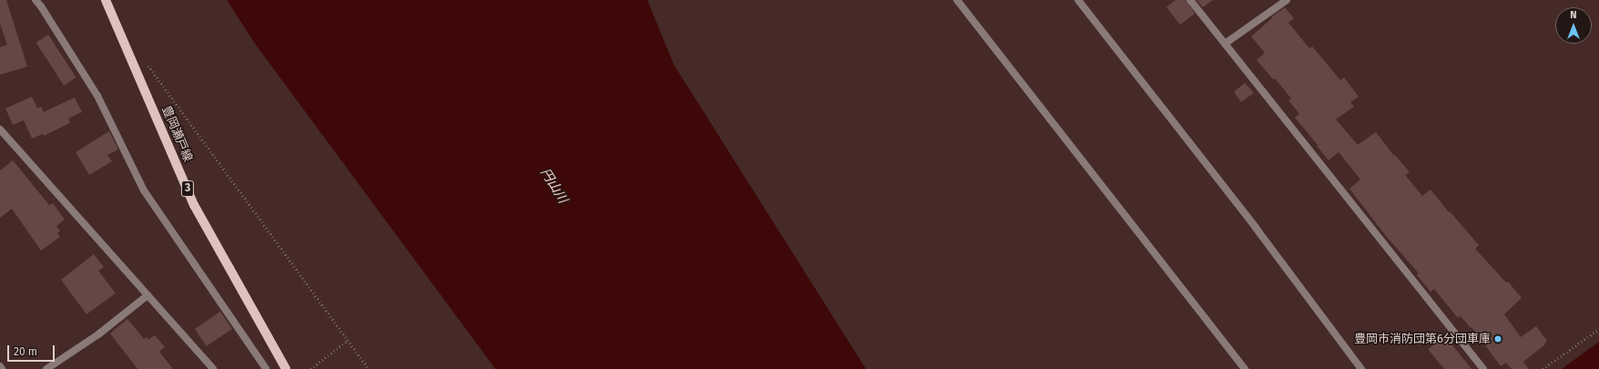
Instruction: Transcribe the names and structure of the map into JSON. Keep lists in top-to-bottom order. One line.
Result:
{"streets":{"main road":["豊岡瀬戸線","3"]},"water":["円山川"],"places":["豊岡市消防団第6分団車庫"],"scale_bar":"20 m","north":"top"}
